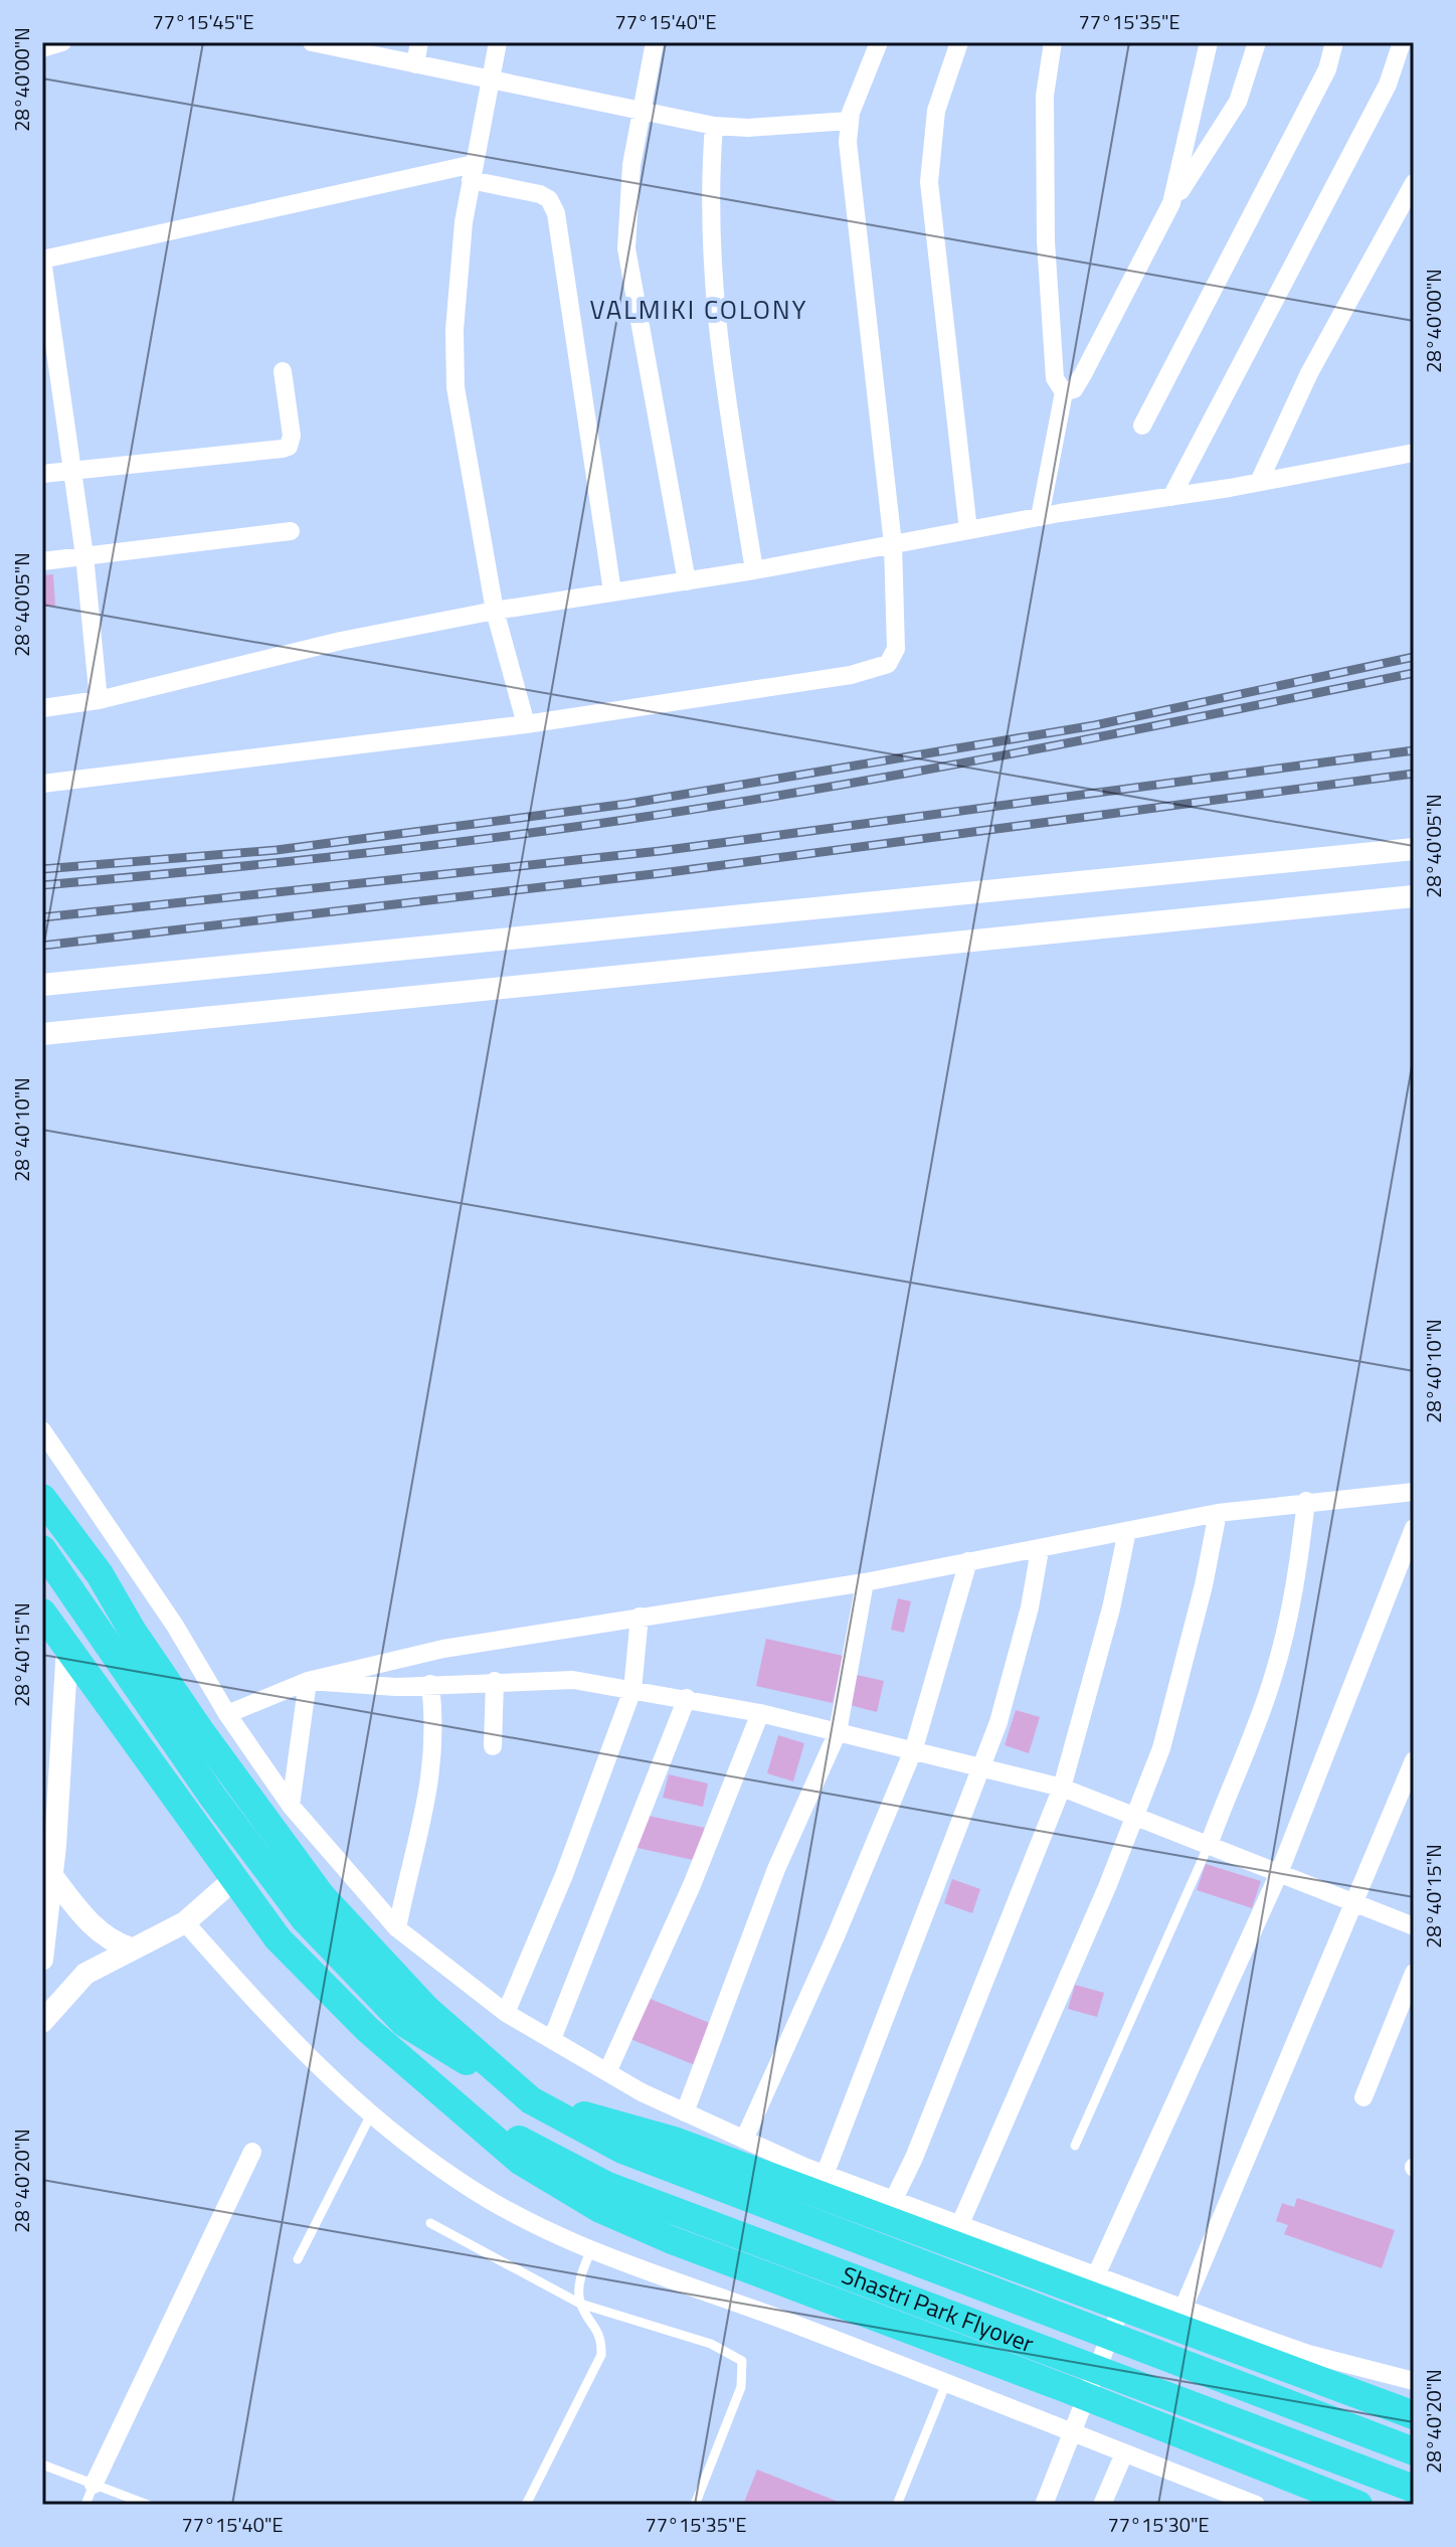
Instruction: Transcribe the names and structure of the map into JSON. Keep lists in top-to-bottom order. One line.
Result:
{"streets":{"highway":["Shastri Park Flyover"]},"districts":["VALMIKI COLONY"],"coordinates":["77°15'45\"E","77°15'40\"E","77°15'35\"E","28°40'00\"N","28°40'05\"N","28°40'10\"N","28°40'15\"N","28°40'20\"N","77°15'30\"E"]}
